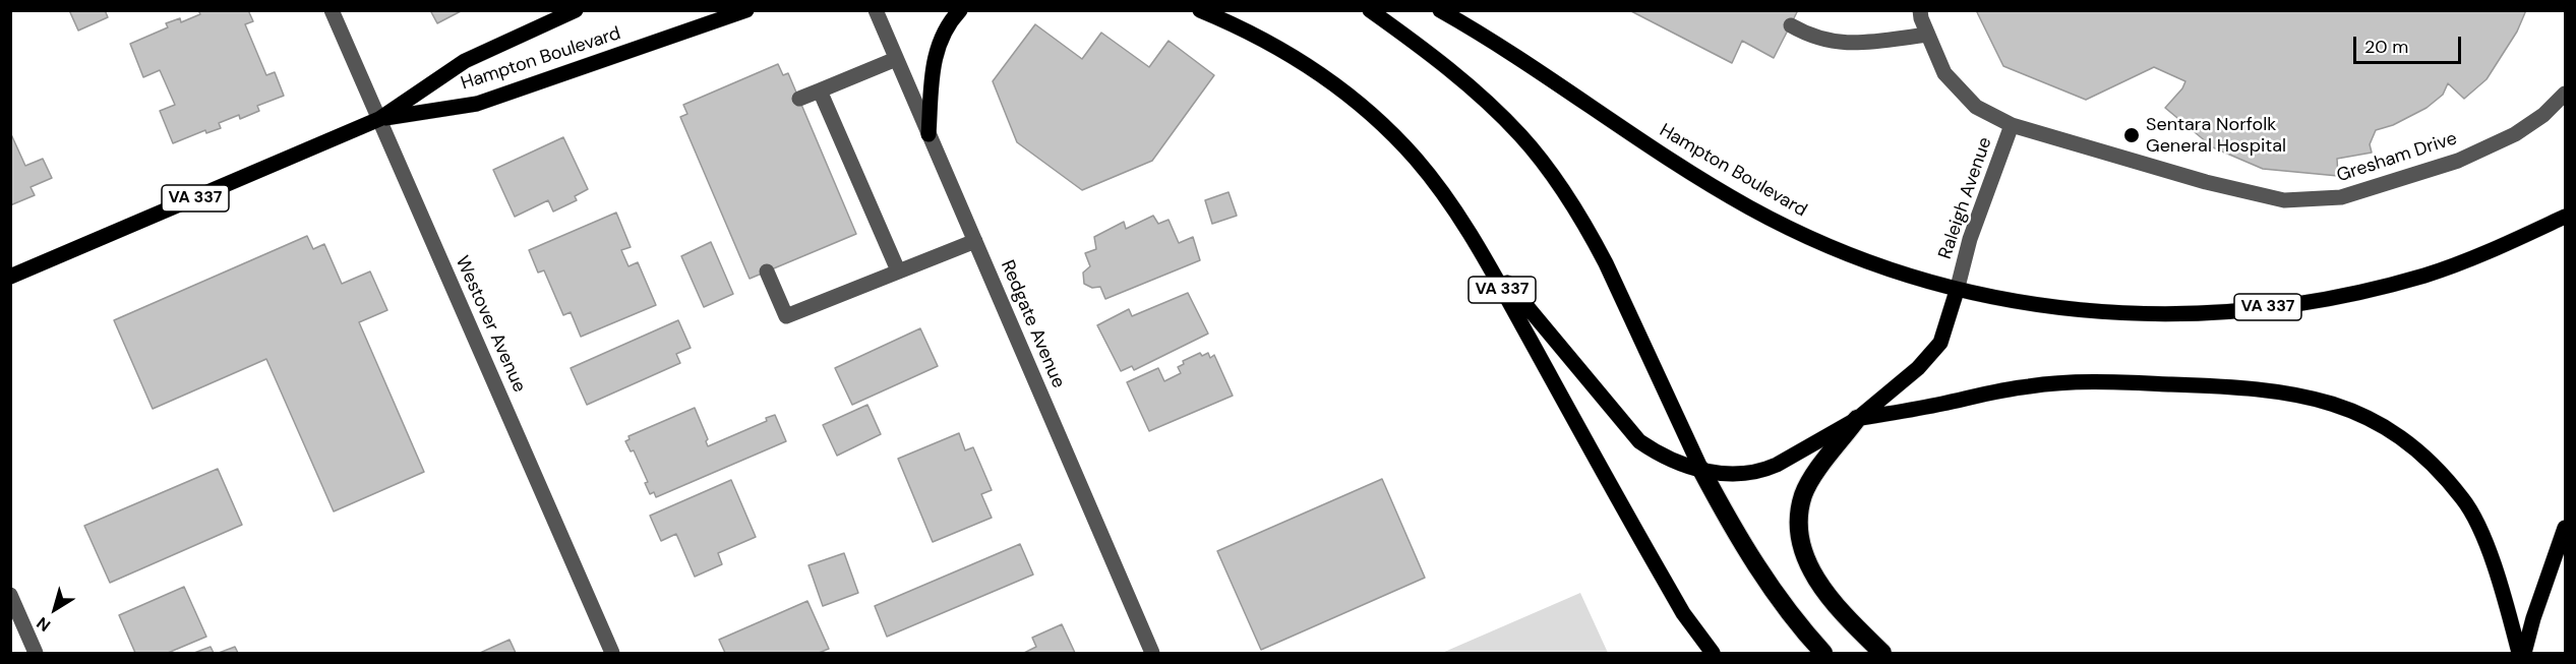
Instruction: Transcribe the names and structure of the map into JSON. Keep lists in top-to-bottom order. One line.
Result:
{"streets":{"main road":["Hampton Boulevard","VA 337"],"street":["Gresham Drive","Raleigh Avenue","Westover Avenue","Redgate Avenue"]},"crossings":[["Hampton Boulevard","Raleigh Avenue"],["Hampton Boulevard","Westover Avenue"],["Gresham Drive","Raleigh Avenue"]],"places":["Sentara Norfolk General Hospital"],"scale_bar":"20 m","north":"bottom left"}
